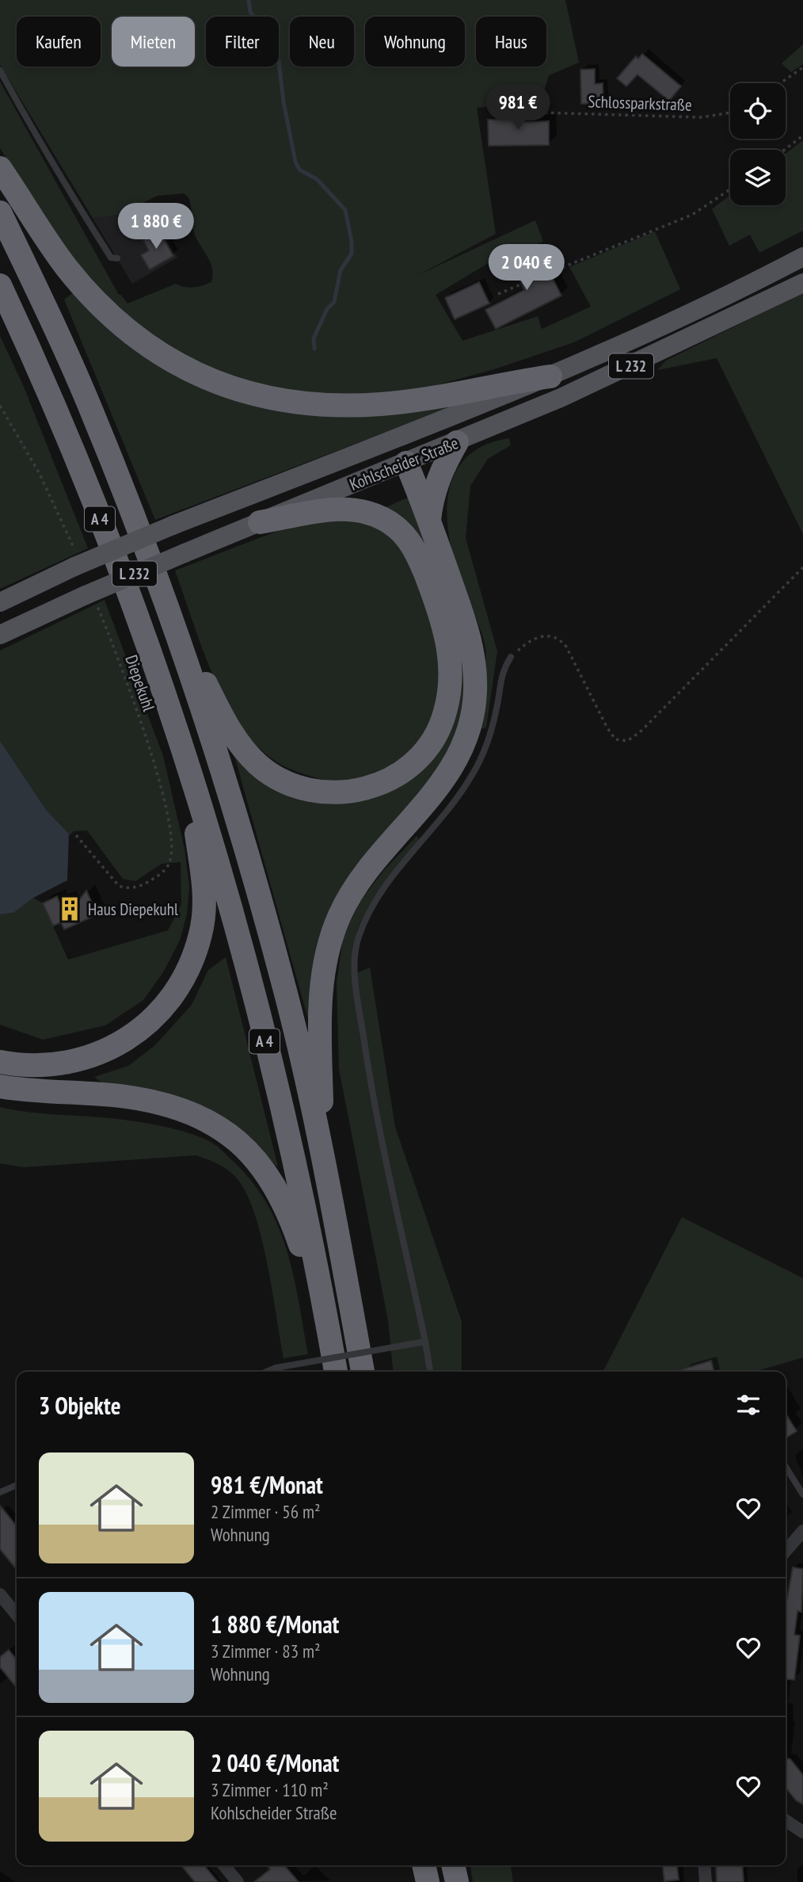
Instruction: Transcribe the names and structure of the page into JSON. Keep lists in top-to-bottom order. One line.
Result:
{"streets":{"highway":["A 4"],"main road":["L 232","Kohlscheider Straße"],"path":["Schlossparkstraße","Diepekuhl"]},"crossings":[["Kohlscheider Straße","Diepekuhl"]],"places":{"building":["Haus Diepekuhl"]},"page":{"chip":["Kaufen","Mieten","Filter","Neu","Wohnung","Haus"],"price":["981 €","1 880 €","2 040 €"],"heading":"3 Objekte","list":[{"name":"981 €/Monat","note":"2 Zimmer · 56 m² · Wohnung"},{"name":"1 880 €/Monat","note":"3 Zimmer · 83 m² · Wohnung"},{"name":"2 040 €/Monat","note":"3 Zimmer · 110 m² · Kohlscheider Straße"}]}}
